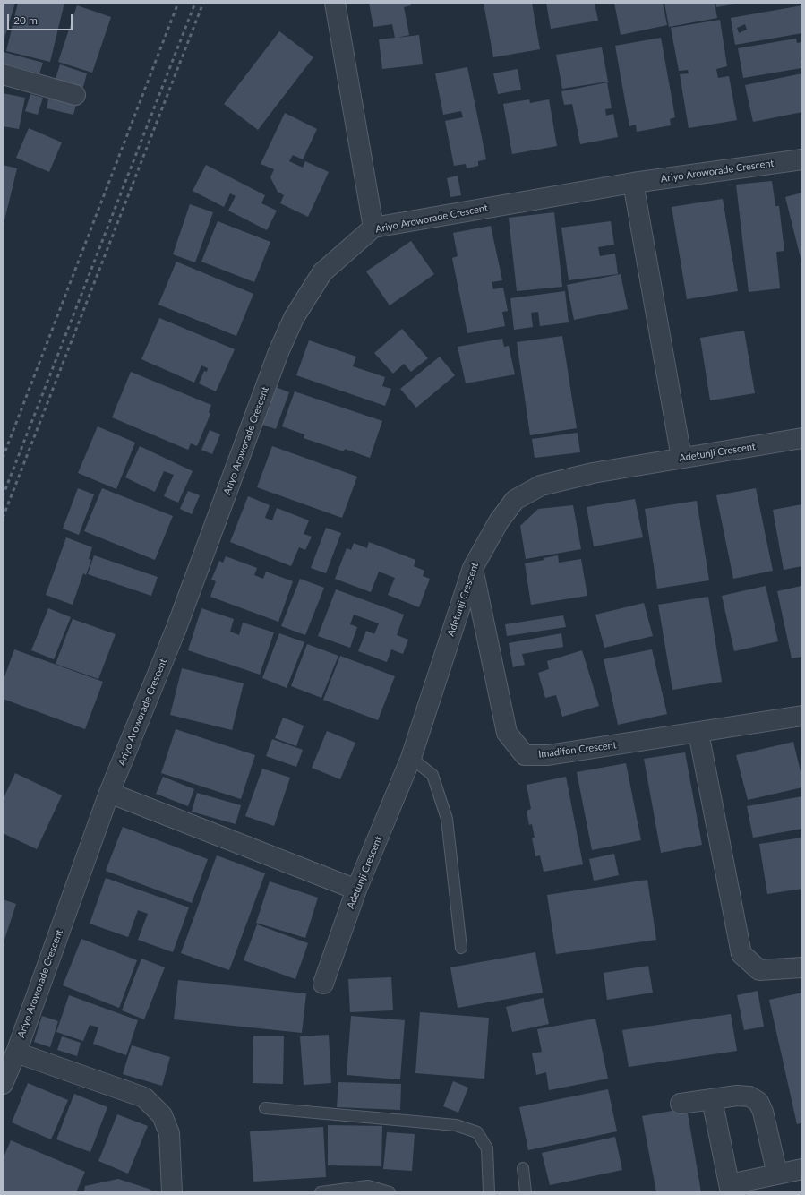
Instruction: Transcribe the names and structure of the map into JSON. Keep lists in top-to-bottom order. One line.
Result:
{"streets":{"street":["Ariyo Aroworade Crescent","Adetunji Crescent","Imadifon Crescent"]},"crossings":[["Adetunji Crescent","Imadifon Crescent"]],"scale_bar":"20 m"}
